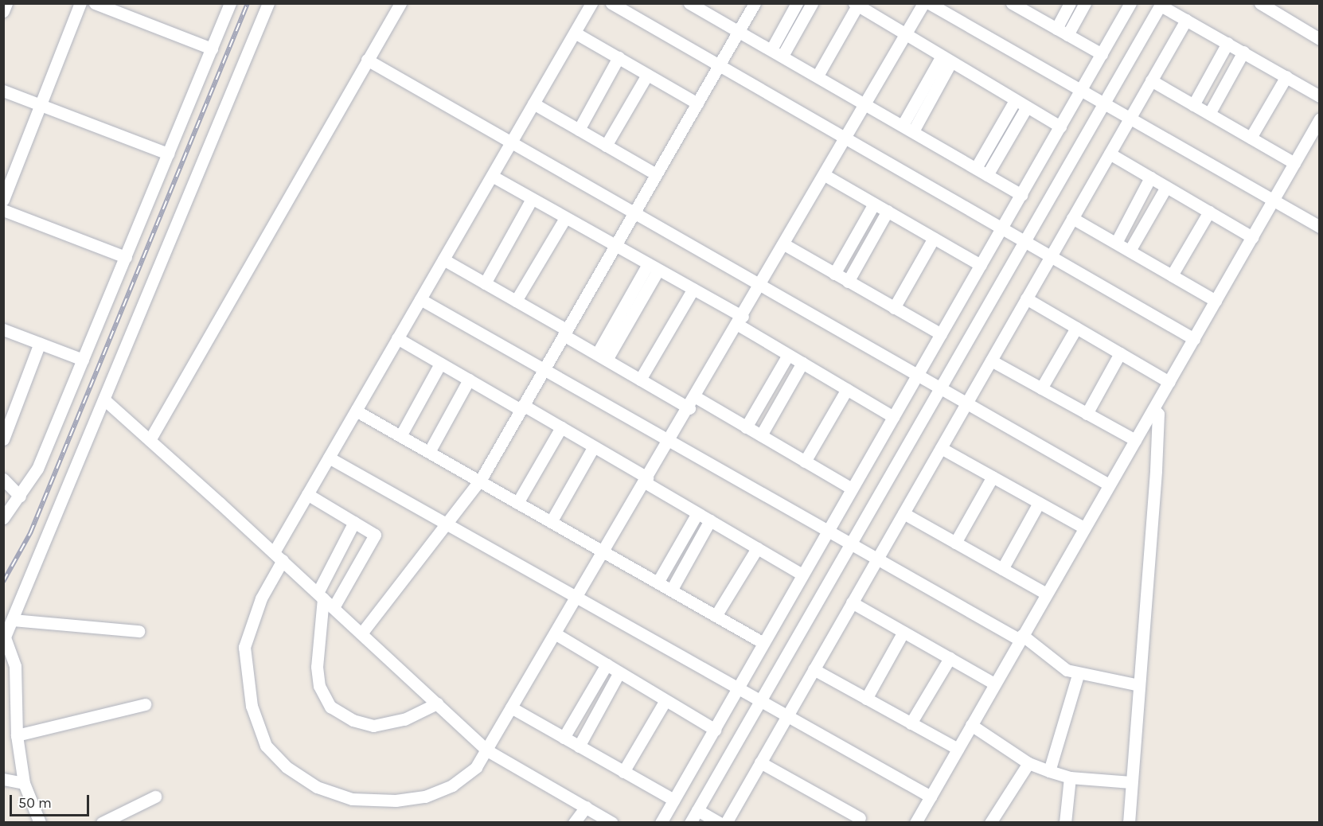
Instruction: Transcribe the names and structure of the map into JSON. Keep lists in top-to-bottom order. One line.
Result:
{"scale_bar":"50 m"}
